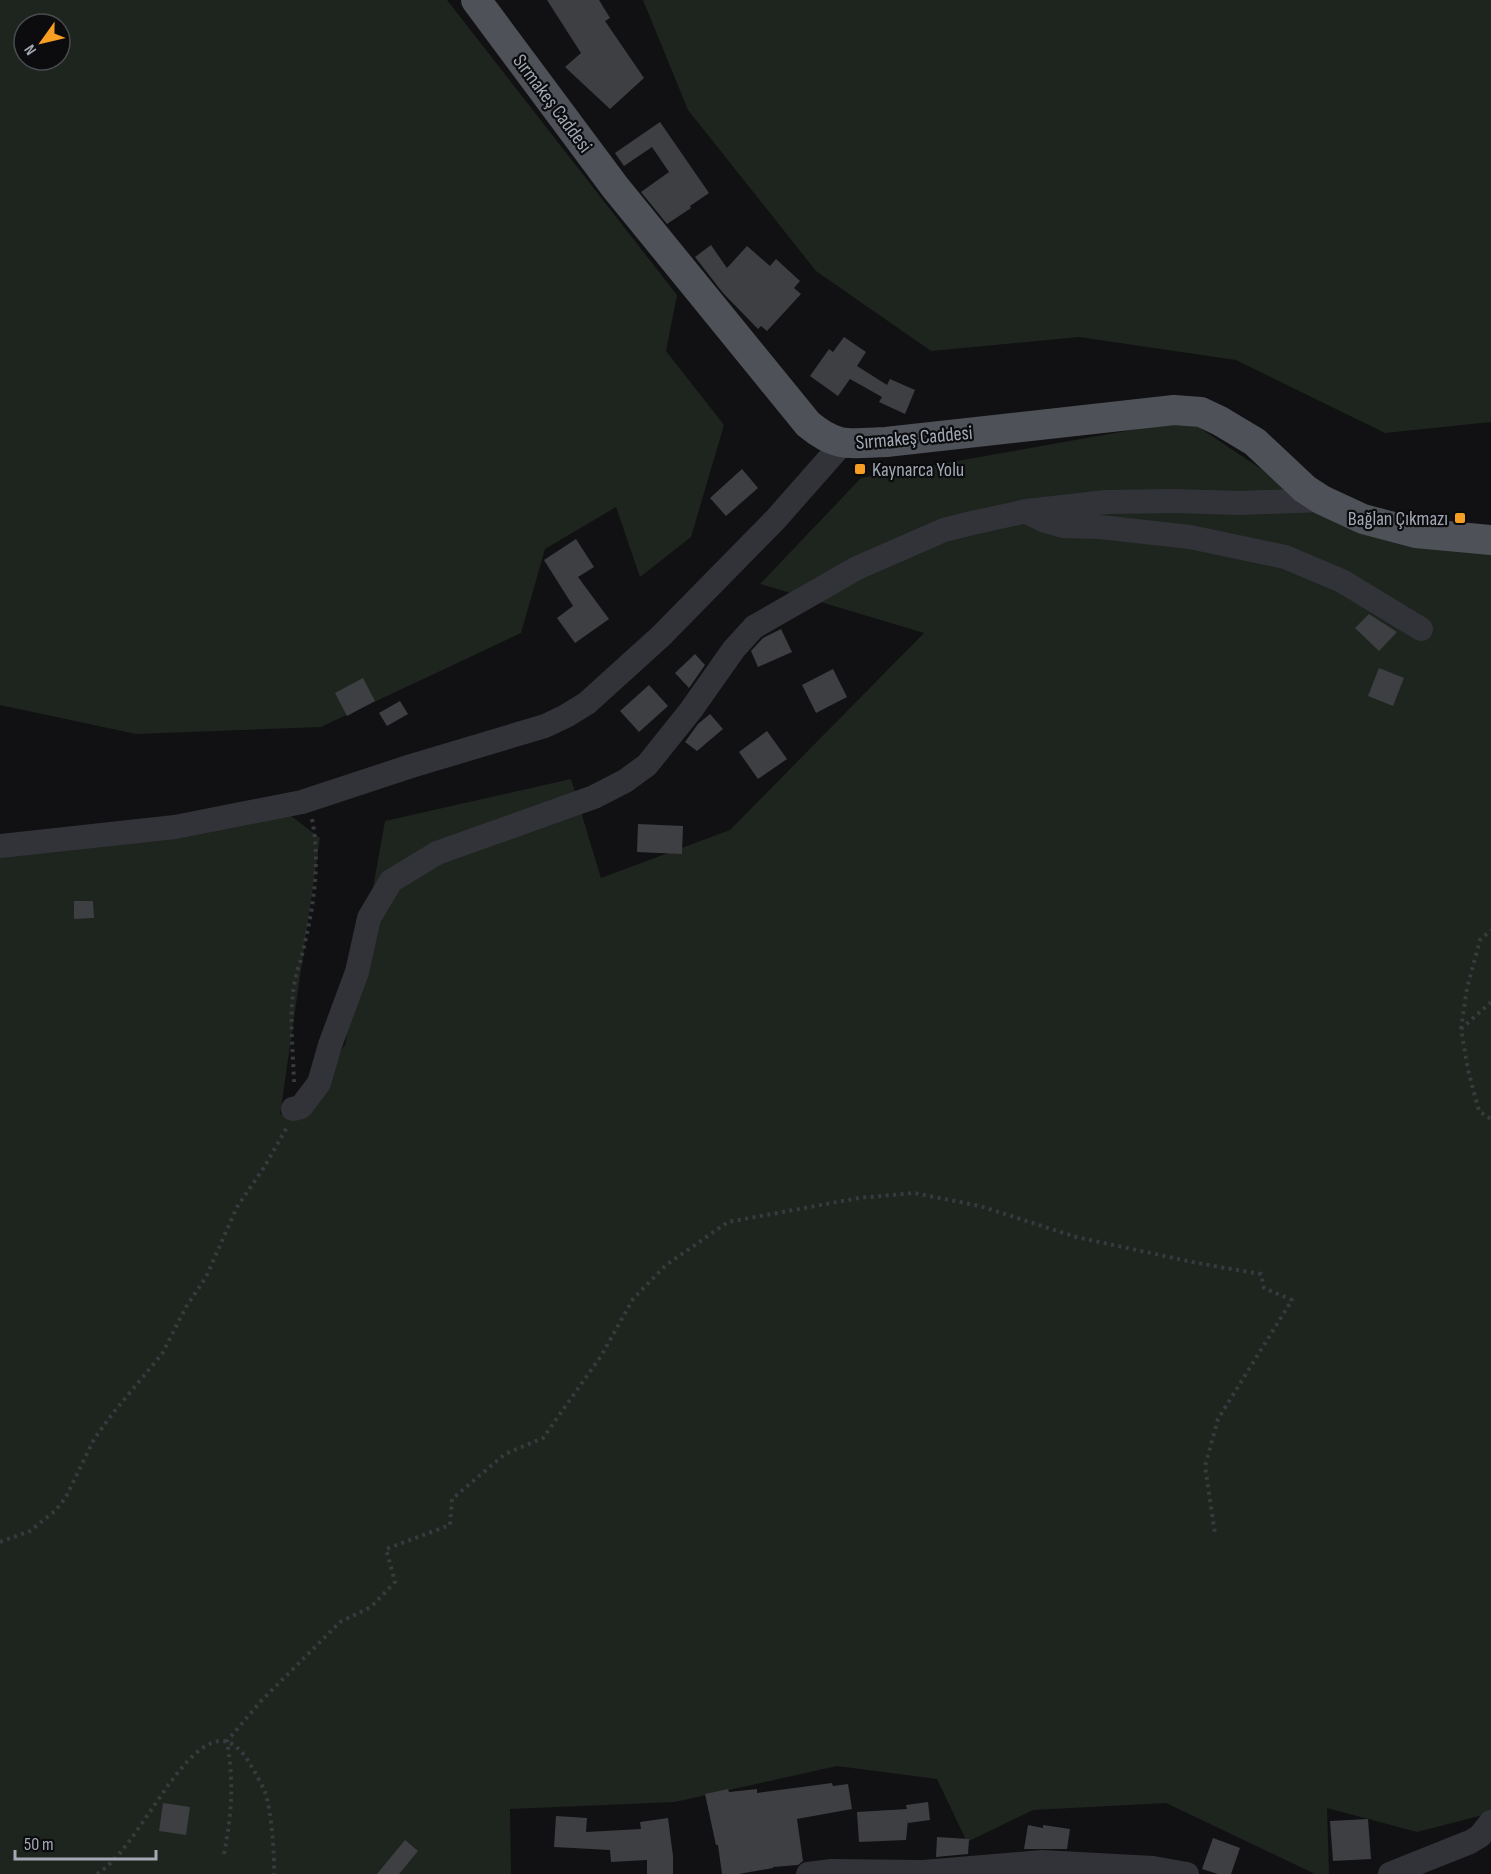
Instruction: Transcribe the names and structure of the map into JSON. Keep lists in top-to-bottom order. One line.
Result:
{"streets":{"main road":["Sırmakeş Caddesi"]},"places":{"transit":["Kaynarca Yolu","Bağlan Çıkmazı"]},"scale_bar":"50 m","north":"bottom left"}
